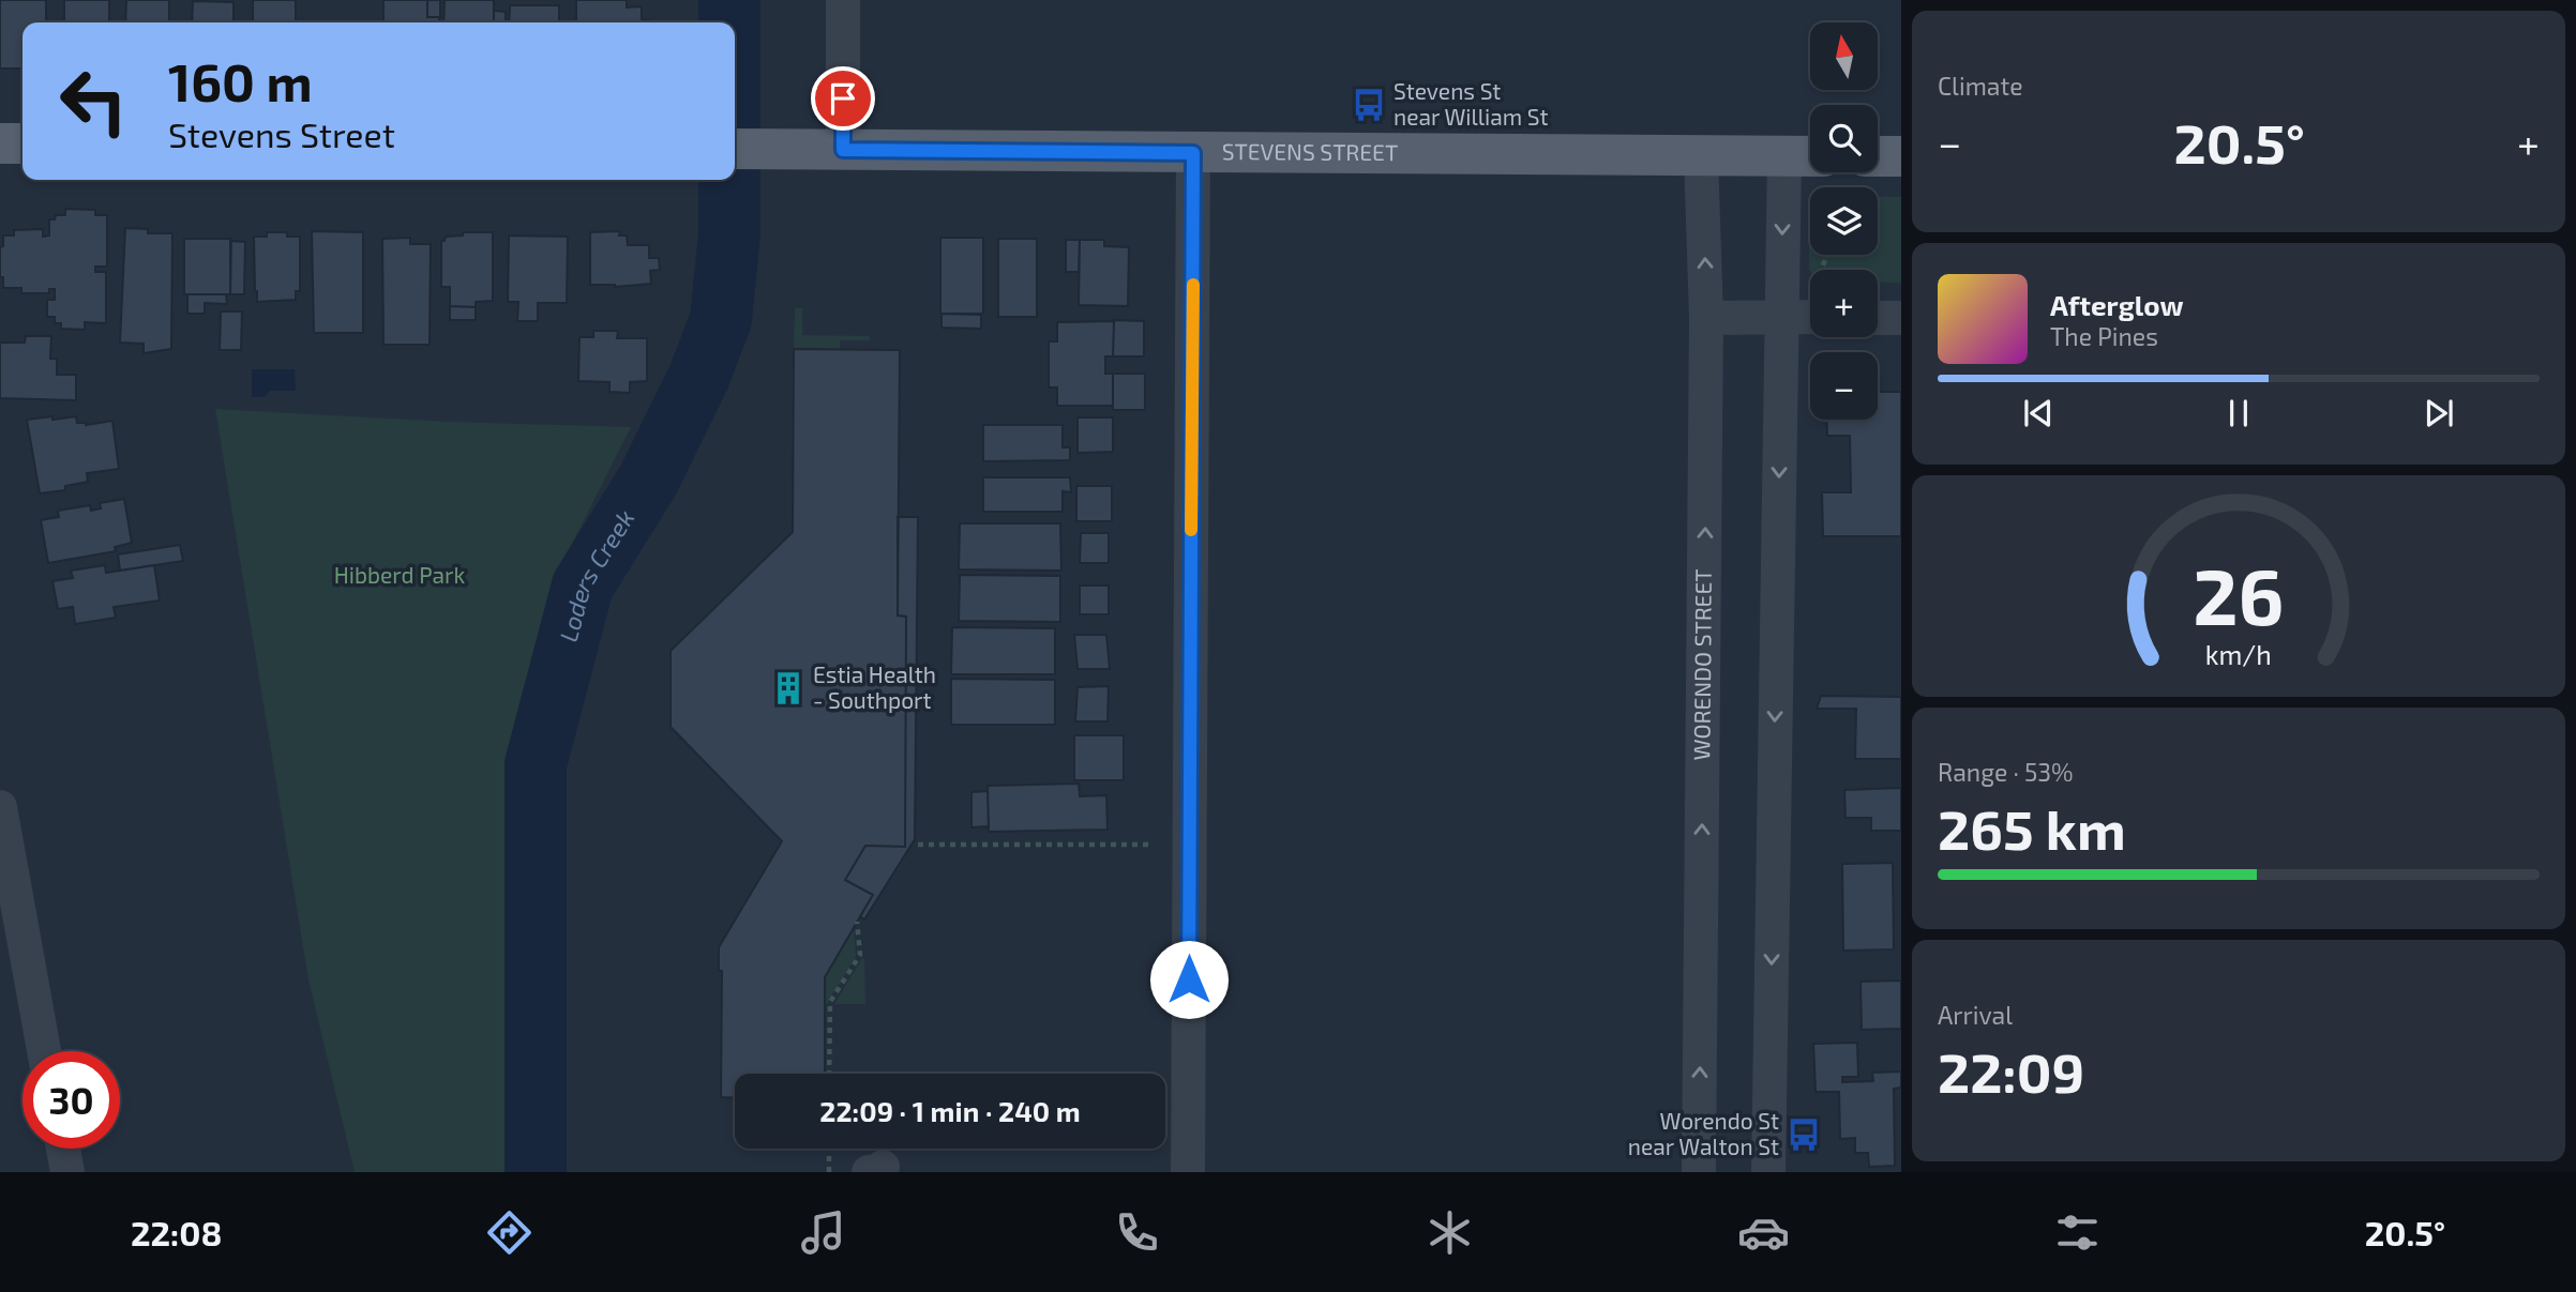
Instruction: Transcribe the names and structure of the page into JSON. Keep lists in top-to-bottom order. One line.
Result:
{"streets":{"main road":["STEVENS STREET"],"street":["WORENDO STREET"]},"crossings":[["STEVENS STREET","WORENDO STREET"]],"water":["Loders Creek"],"parks":["Hibberd Park"],"places":{"bus stop":["Stevens St near William St","Worendo St near Walton St"],"building":["Estia Health - Southport"]},"north":"top","page":{"tile":["Climate",["Range · 53%","265 km"],["Arrival","22:09"]],"map_buttons":["+","−"],"turn":["160 m","Stevens Street"],"heat":["−","20.5°","+"],"song":["Afterglow","The Pines"],"limit":"30","trip":"22:09 · 1 min · 240 m","tabs":["22:08","20.5°"],"gauge":["26","km/h"]}}
